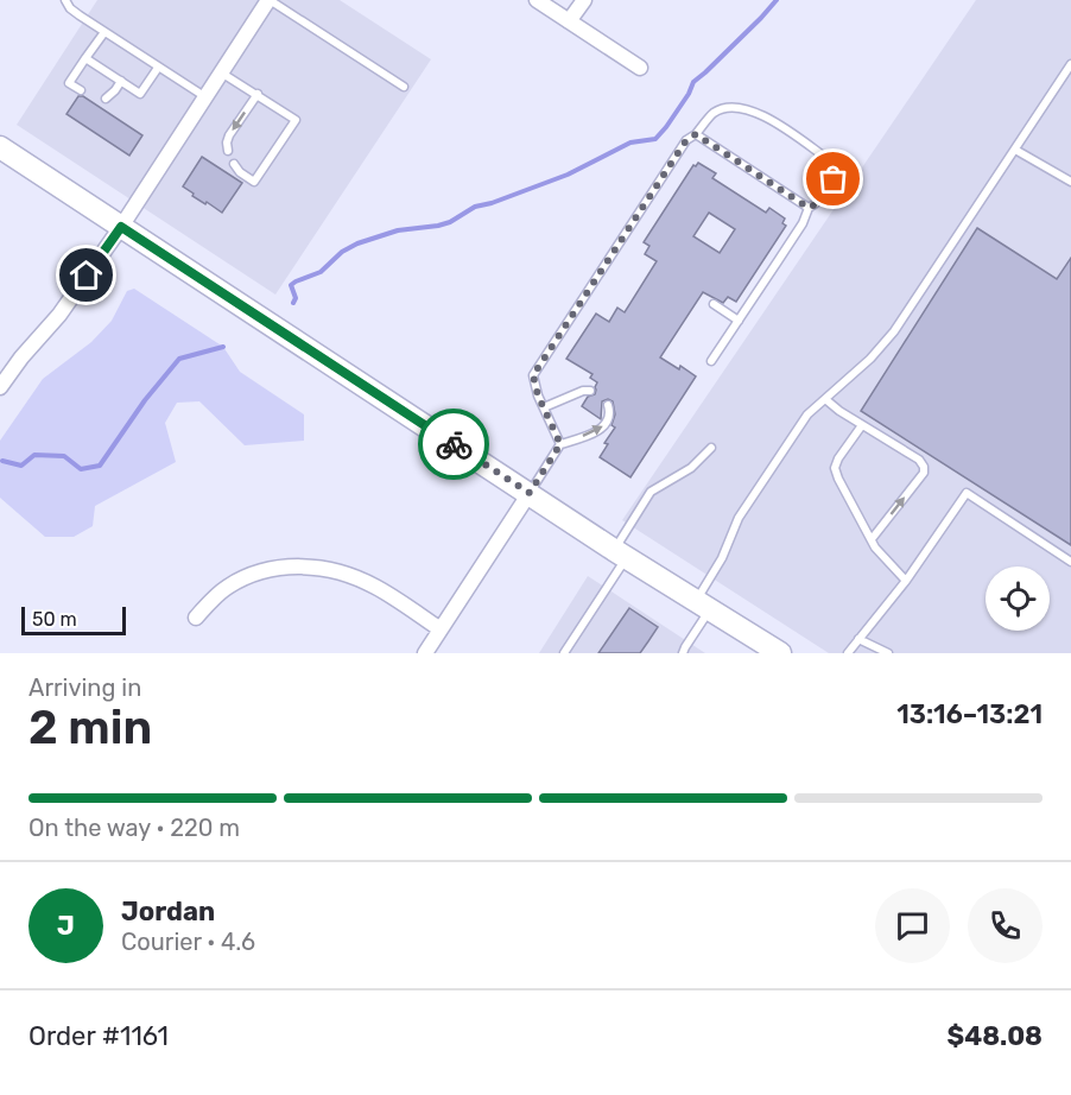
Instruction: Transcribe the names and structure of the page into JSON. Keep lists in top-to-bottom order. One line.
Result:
{"scale_bar":"50 m","page":{"scale":"50 m","heading":["2 min","Arriving in","13:16–13:21"],"panel":["Jordan","Courier · 4.6","Order #1161","$48.08"],"bar":"On the way · 220 m","round":"J"}}
